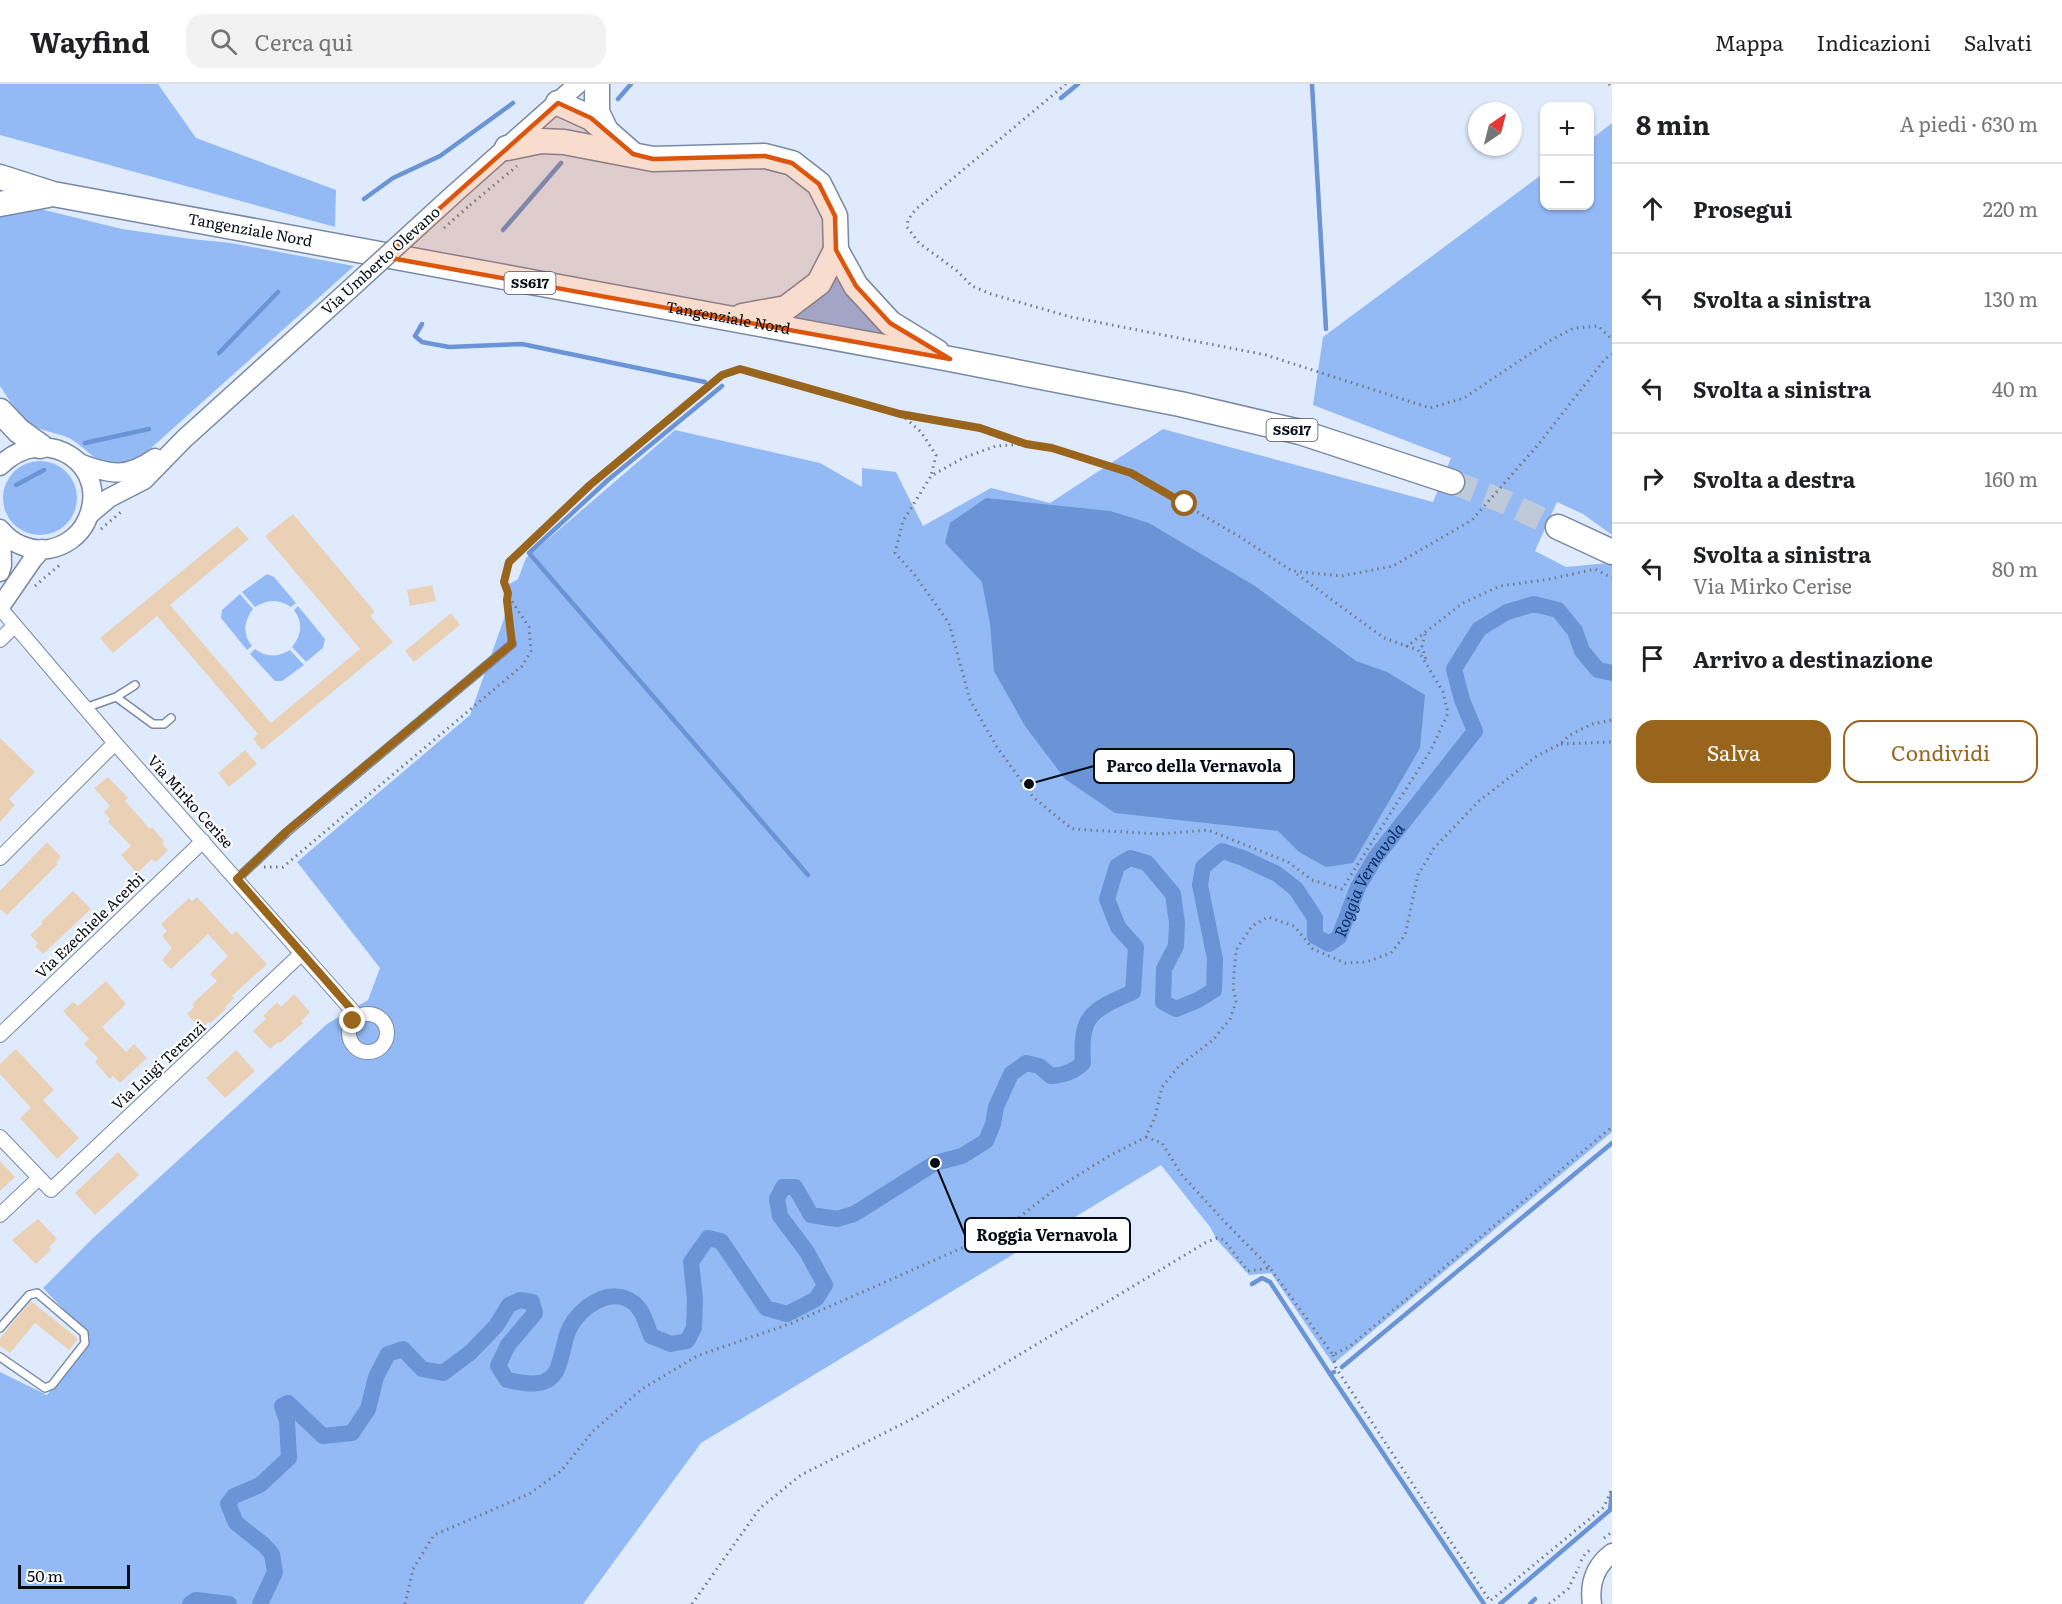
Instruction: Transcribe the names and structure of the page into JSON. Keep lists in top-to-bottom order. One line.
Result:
{"streets":{"highway":["Tangenziale Nord","SS617"],"street":["Via Umberto Olevano","Via Mirko Cerise","Via Ezechiele Acerbi","Via Luigi Terenzi"]},"crossings":[["Via Mirko Cerise","Via Ezechiele Acerbi"],["Via Mirko Cerise","Via Luigi Terenzi"]],"water":["Roggia Vernavola"],"places":["Parco della Vernavola","Roggia Vernavola"],"scale_bar":"50 m","north":"top right","page":{"header":"Wayfind","search":"Cerca qui","nav":["Mappa","Indicazioni","Salvati"],"heading":["8 min","A piedi · 630 m"],"map_buttons":["+","−"],"list":[["Prosegui","220 m"],["Svolta a sinistra","130 m"],["Svolta a sinistra","40 m"],["Svolta a destra","160 m"],["Svolta a sinistra","Via Mirko Cerise","80 m"],"Arrivo a destinazione"],"buttons":["Salva","Condividi"],"scale":"50 m"}}
